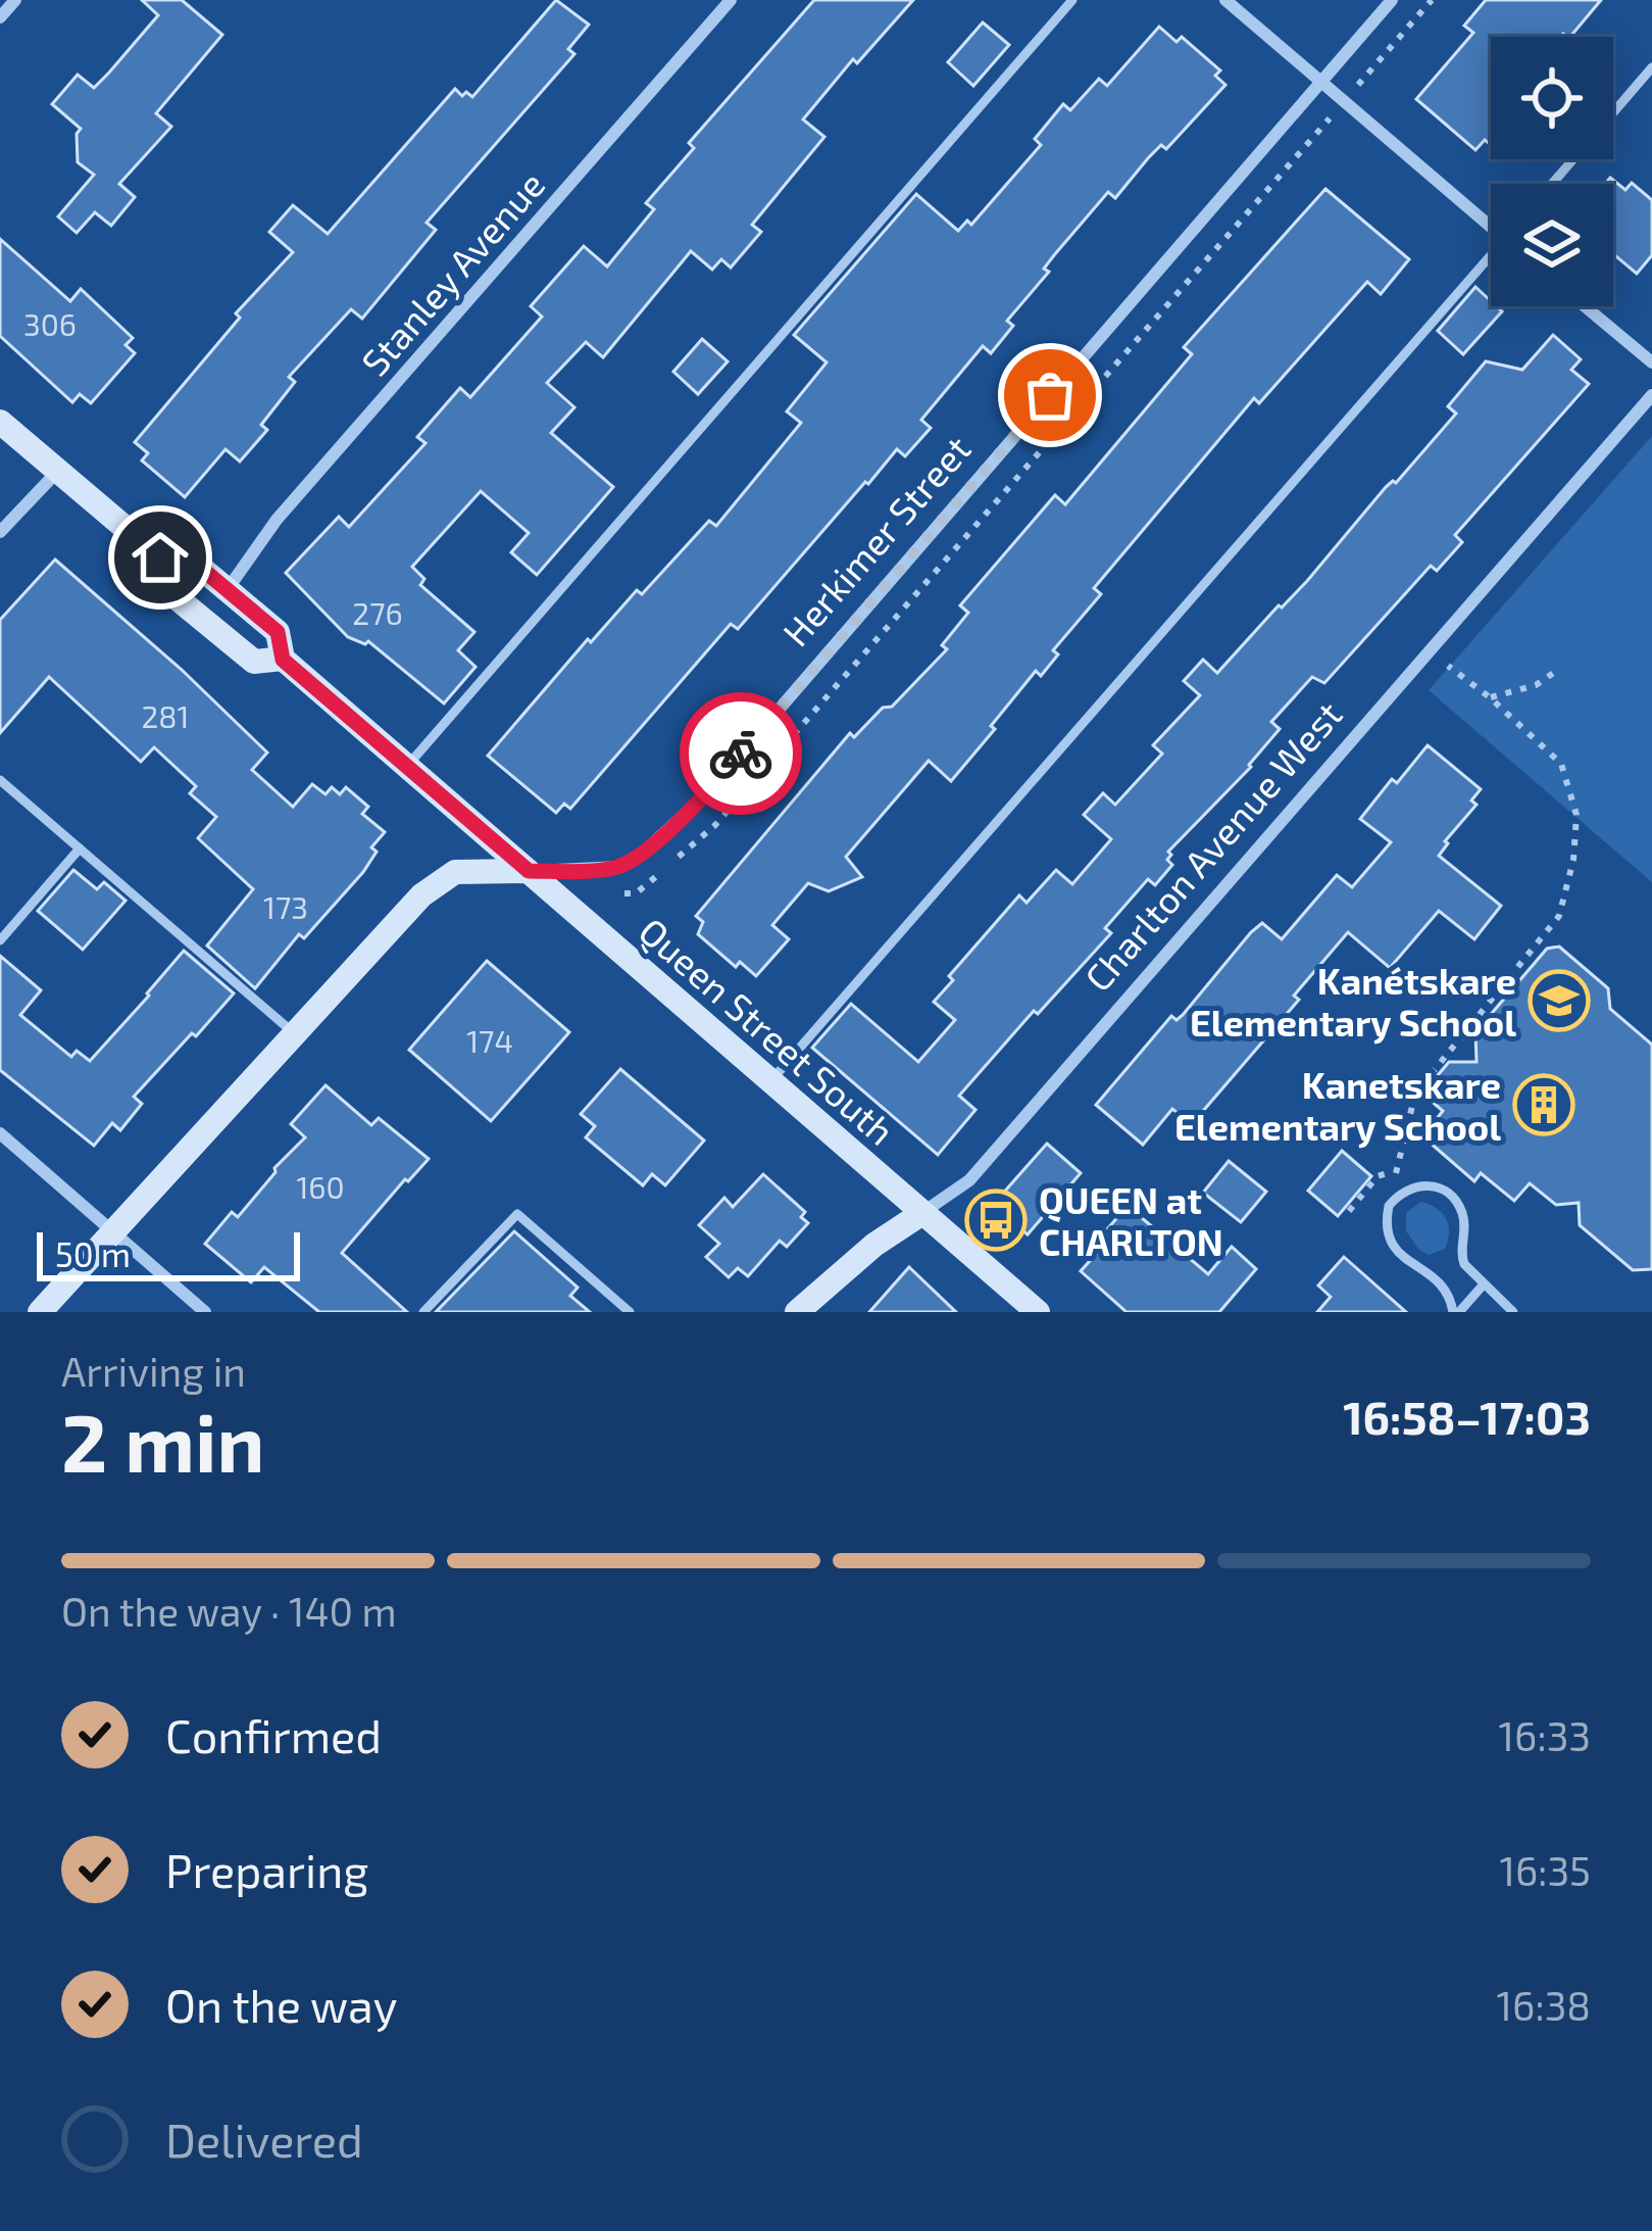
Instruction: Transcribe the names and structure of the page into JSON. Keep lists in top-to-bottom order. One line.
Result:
{"streets":{"main road":["Herkimer Street","Charlton Avenue West","Queen Street South"],"street":["Stanley Avenue"]},"crossings":[["Stanley Avenue","Queen Street South"],["Herkimer Street","Queen Street South"],["Charlton Avenue West","Queen Street South"]],"places":{"school or university":["Kanétskare Elementary School"],"building":["Kanetskare Elementary School"],"bus stop":["QUEEN at CHARLTON"]},"house_numbers":["306","276","281","173","174","160"],"scale_bar":"50 m","page":{"scale":"50 m","heading":["2 min","Arriving in","16:58–17:03"],"bar":"On the way · 140 m","list":[["Confirmed","16:33"],["Preparing","16:35"],["On the way","16:38"],"Delivered"]}}
